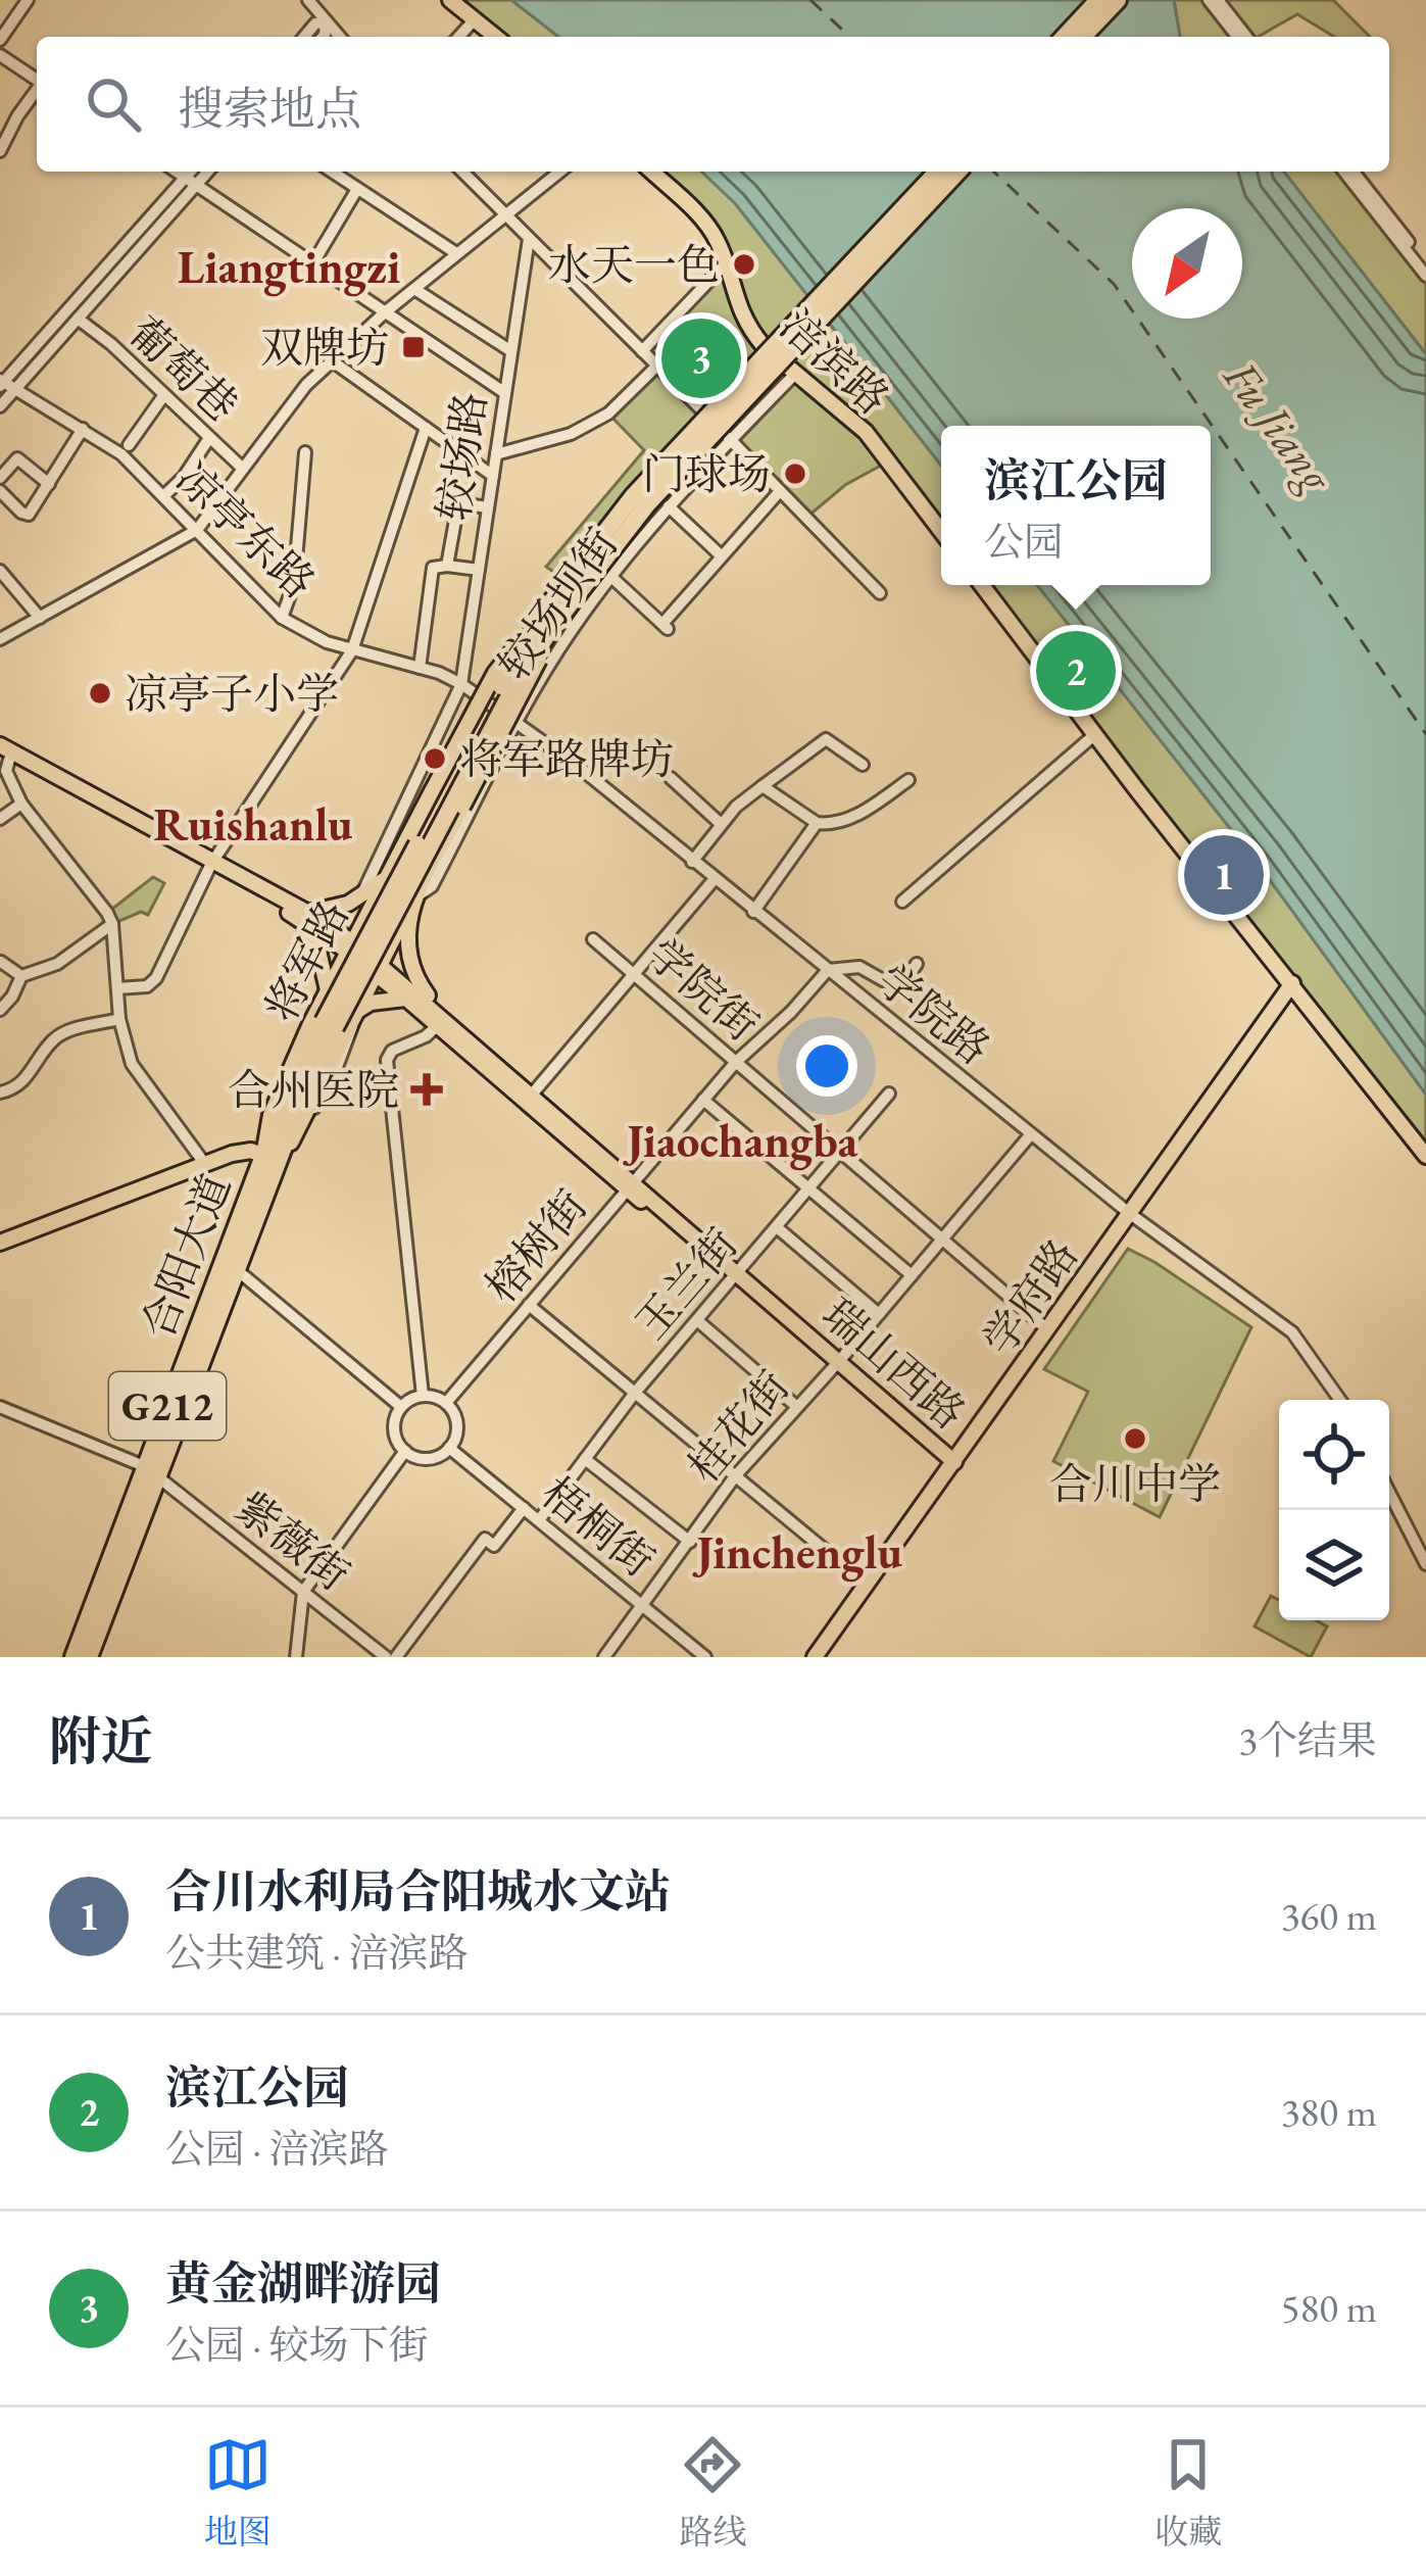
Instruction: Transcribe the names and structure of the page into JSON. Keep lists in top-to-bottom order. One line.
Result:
{"streets":{"highway":["合阳大道","G212"],"main road":["涪滨路","将军路","学府路","瑞山西路"],"street":["葡萄巷","较场路","凉亭东路","较场坝街","学院街","学院路","榕树街","玉兰街","桂花街","梧桐街","紫薇街"]},"crossings":[["涪滨路","较场坝街"],["较场路","凉亭东路"],["较场路","将军路"],["较场路","学院路"],["凉亭东路","将军路"],["凉亭东路","学院路"],["较场坝街","将军路"],["较场坝街","学院路"],["将军路","学院路"],["将军路","合阳大道"],["将军路","瑞山西路"],["将军路","G212"],["学院街","榕树街"],["学院街","玉兰街"],["学院街","学府路"],["学院街","桂花街"],["学院路","榕树街"],["学院路","学府路"],["学院路","桂花街"],["榕树街","瑞山西路"],["榕树街","梧桐街"],["合阳大道","G212"],["合阳大道","紫薇街"],["玉兰街","瑞山西路"],["玉兰街","梧桐街"],["学府路","瑞山西路"],["瑞山西路","桂花街"],["桂花街","梧桐街"]],"districts":["Liangtingzi","Ruishanlu","Jiaochangba","Jinchenglu"],"water":["Fu Jiang"],"places":{"other":["水天一色","门球场","凉亭子小学","将军路牌坊","合川中学"],"transit":["双牌坊"],"health":["合州医院"]},"north":"bottom left","page":{"search":"搜索地点","pins":["3","2","1"],"popup":["滨江公园","公园"],"heading":["附近","3个结果"],"list":[{"mark":"1","name":"合川水利局合阳城水文站","note":"公共建筑 · 涪滨路","value":"360 m"},{"mark":"2","name":"滨江公园","note":"公园 · 涪滨路","value":"380 m"},{"mark":"3","name":"黄金湖畔游园","note":"公园 · 较场下街","value":"580 m"}],"nav":["地图","路线","收藏"]}}
